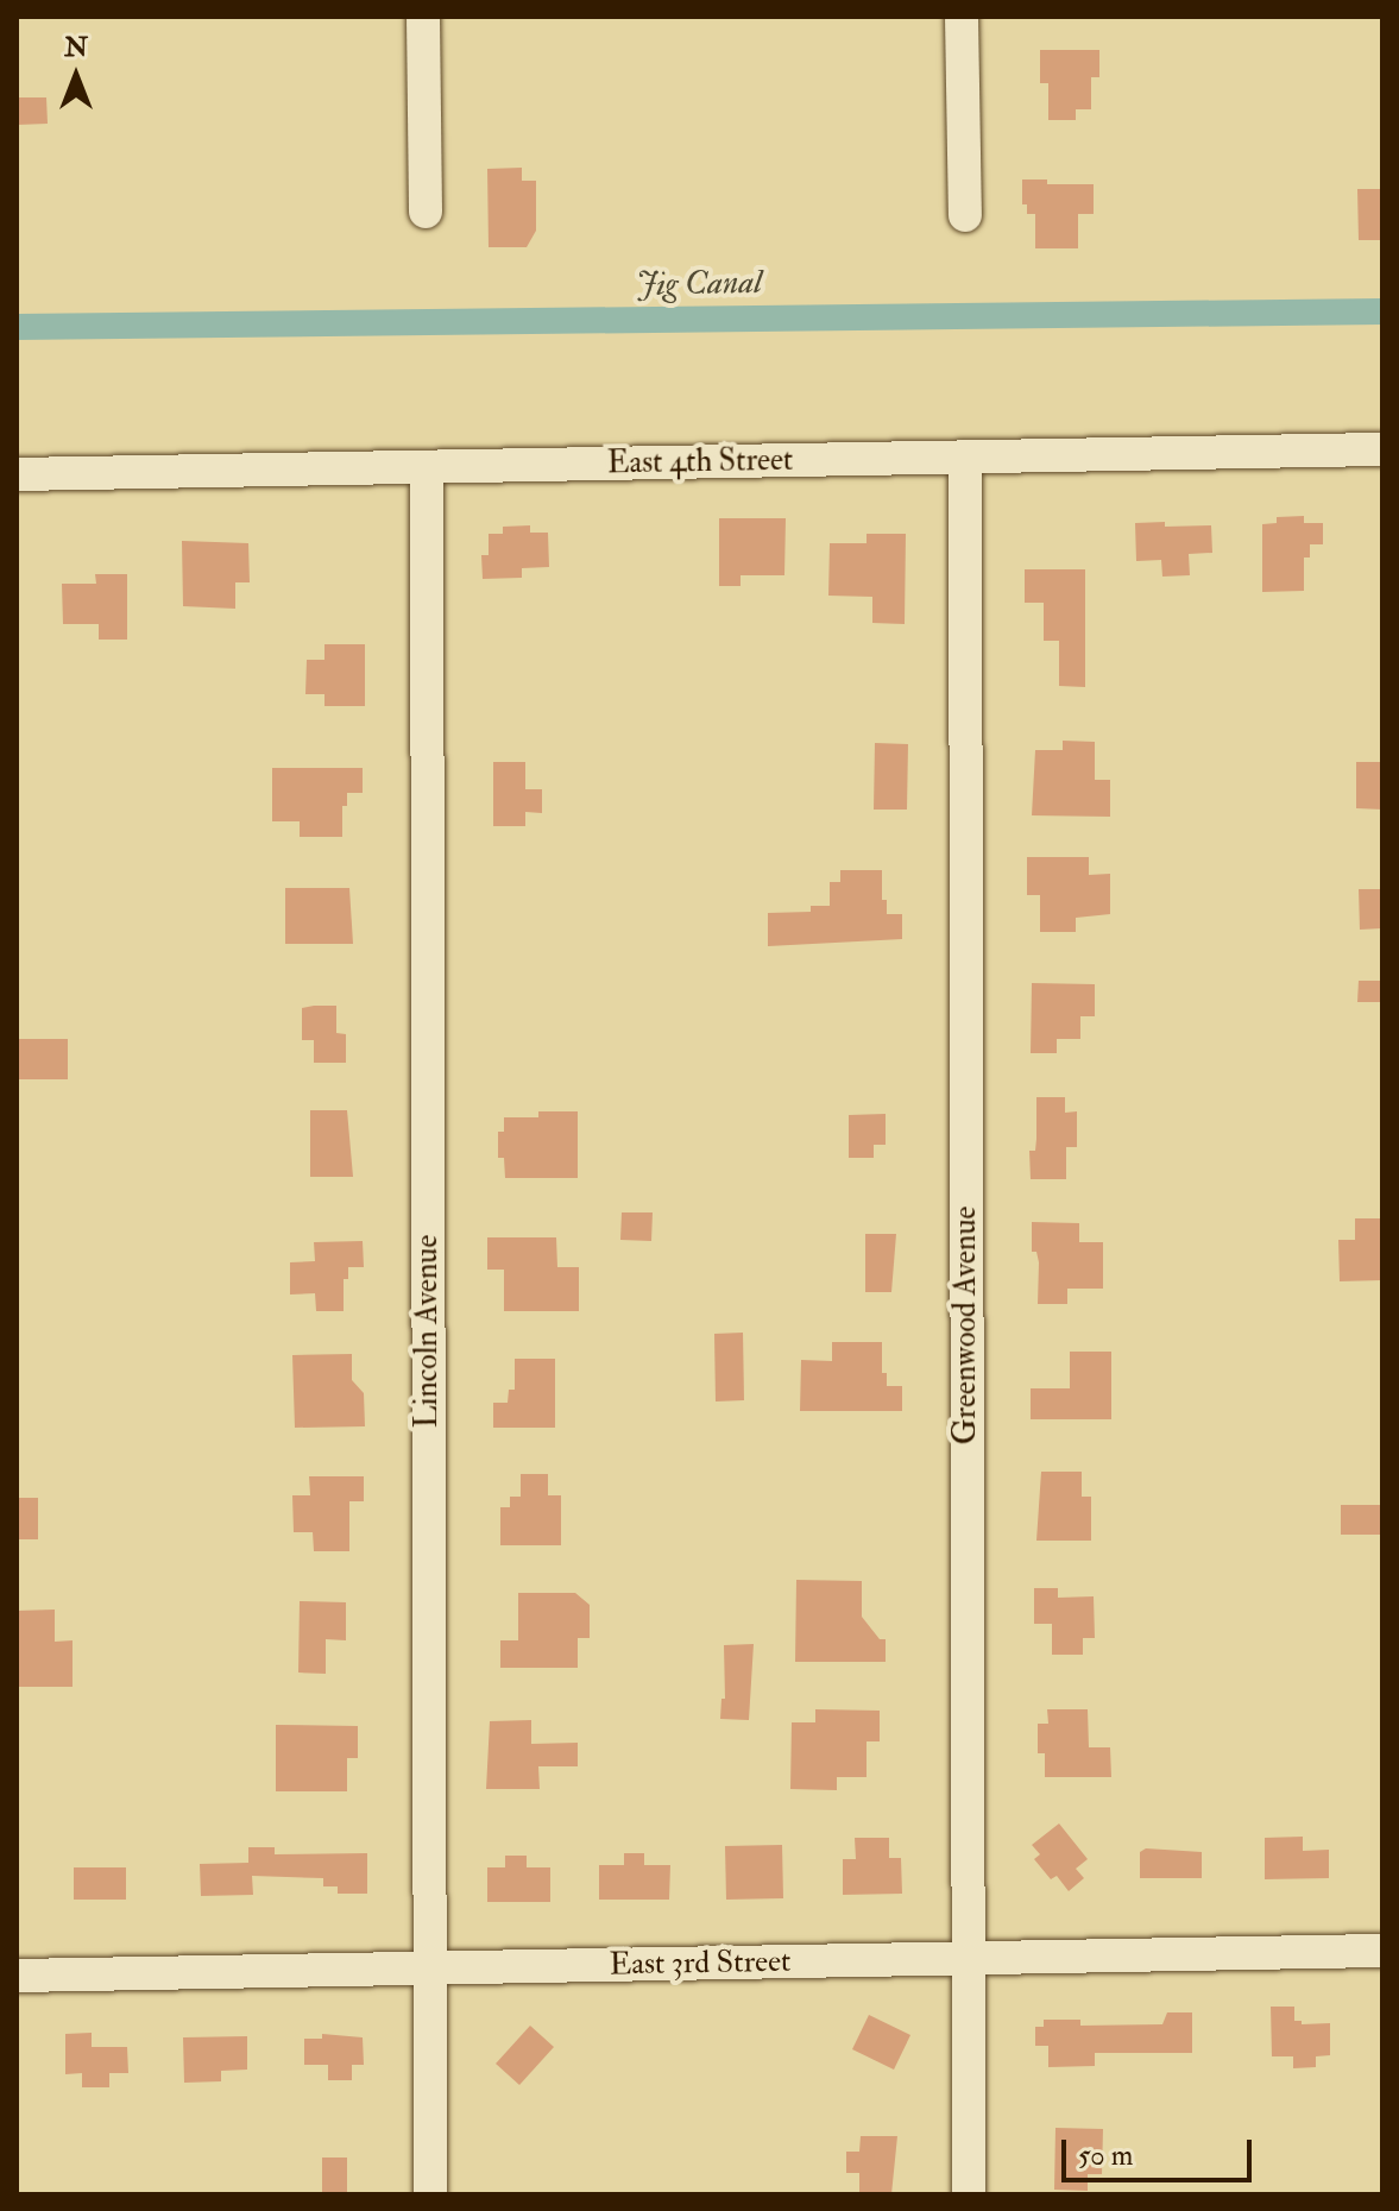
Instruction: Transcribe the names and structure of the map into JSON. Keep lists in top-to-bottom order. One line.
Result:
{"streets":{"street":["East 4th Street","Greenwood Avenue","Lincoln Avenue","East 3rd Street"]},"crossings":[["East 4th Street","Greenwood Avenue"],["East 4th Street","Lincoln Avenue"],["Greenwood Avenue","East 3rd Street"],["Lincoln Avenue","East 3rd Street"]],"water":["Jig Canal"],"scale_bar":"50 m","north":"top"}
